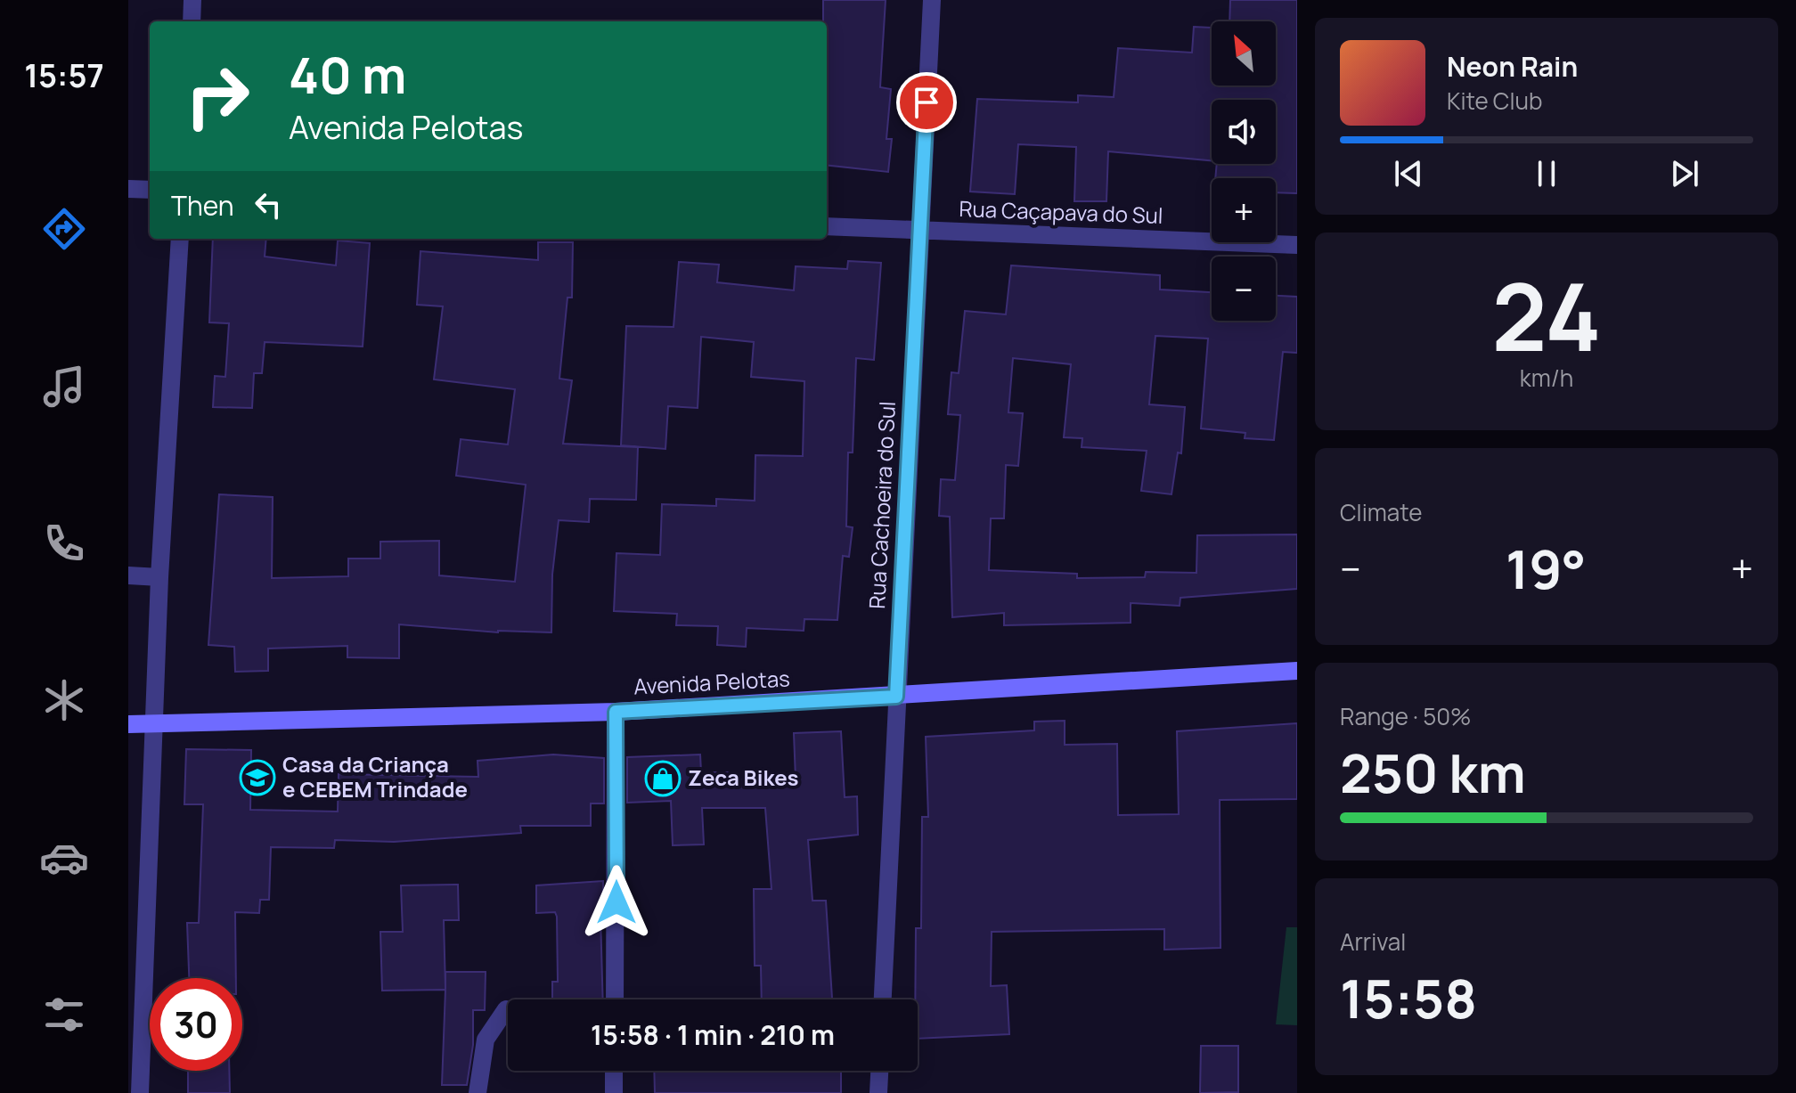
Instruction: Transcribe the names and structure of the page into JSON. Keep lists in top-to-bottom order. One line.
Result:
{"streets":{"street":["Rua Caçapava do Sul","Rua Cachoeira do Sul","Avenida Pelotas"]},"crossings":[["Rua Caçapava do Sul","Rua Cachoeira do Sul"],["Rua Cachoeira do Sul","Avenida Pelotas"]],"places":{"school or university":["Casa da Criança e CEBEM Trindade"],"shop":["Zeca Bikes"]},"north":"top left","page":{"tabs":"15:57","map_buttons":["+","−"],"turn":["40 m","Avenida Pelotas"],"song":["Neon Rain","Kite Club"],"then":"Then","tile":[["24","km/h"],"Climate",["Range · 50%","250 km"],["Arrival","15:58"]],"heat":["−","19°","+"],"limit":"30","trip":"15:58 · 1 min · 210 m"}}
